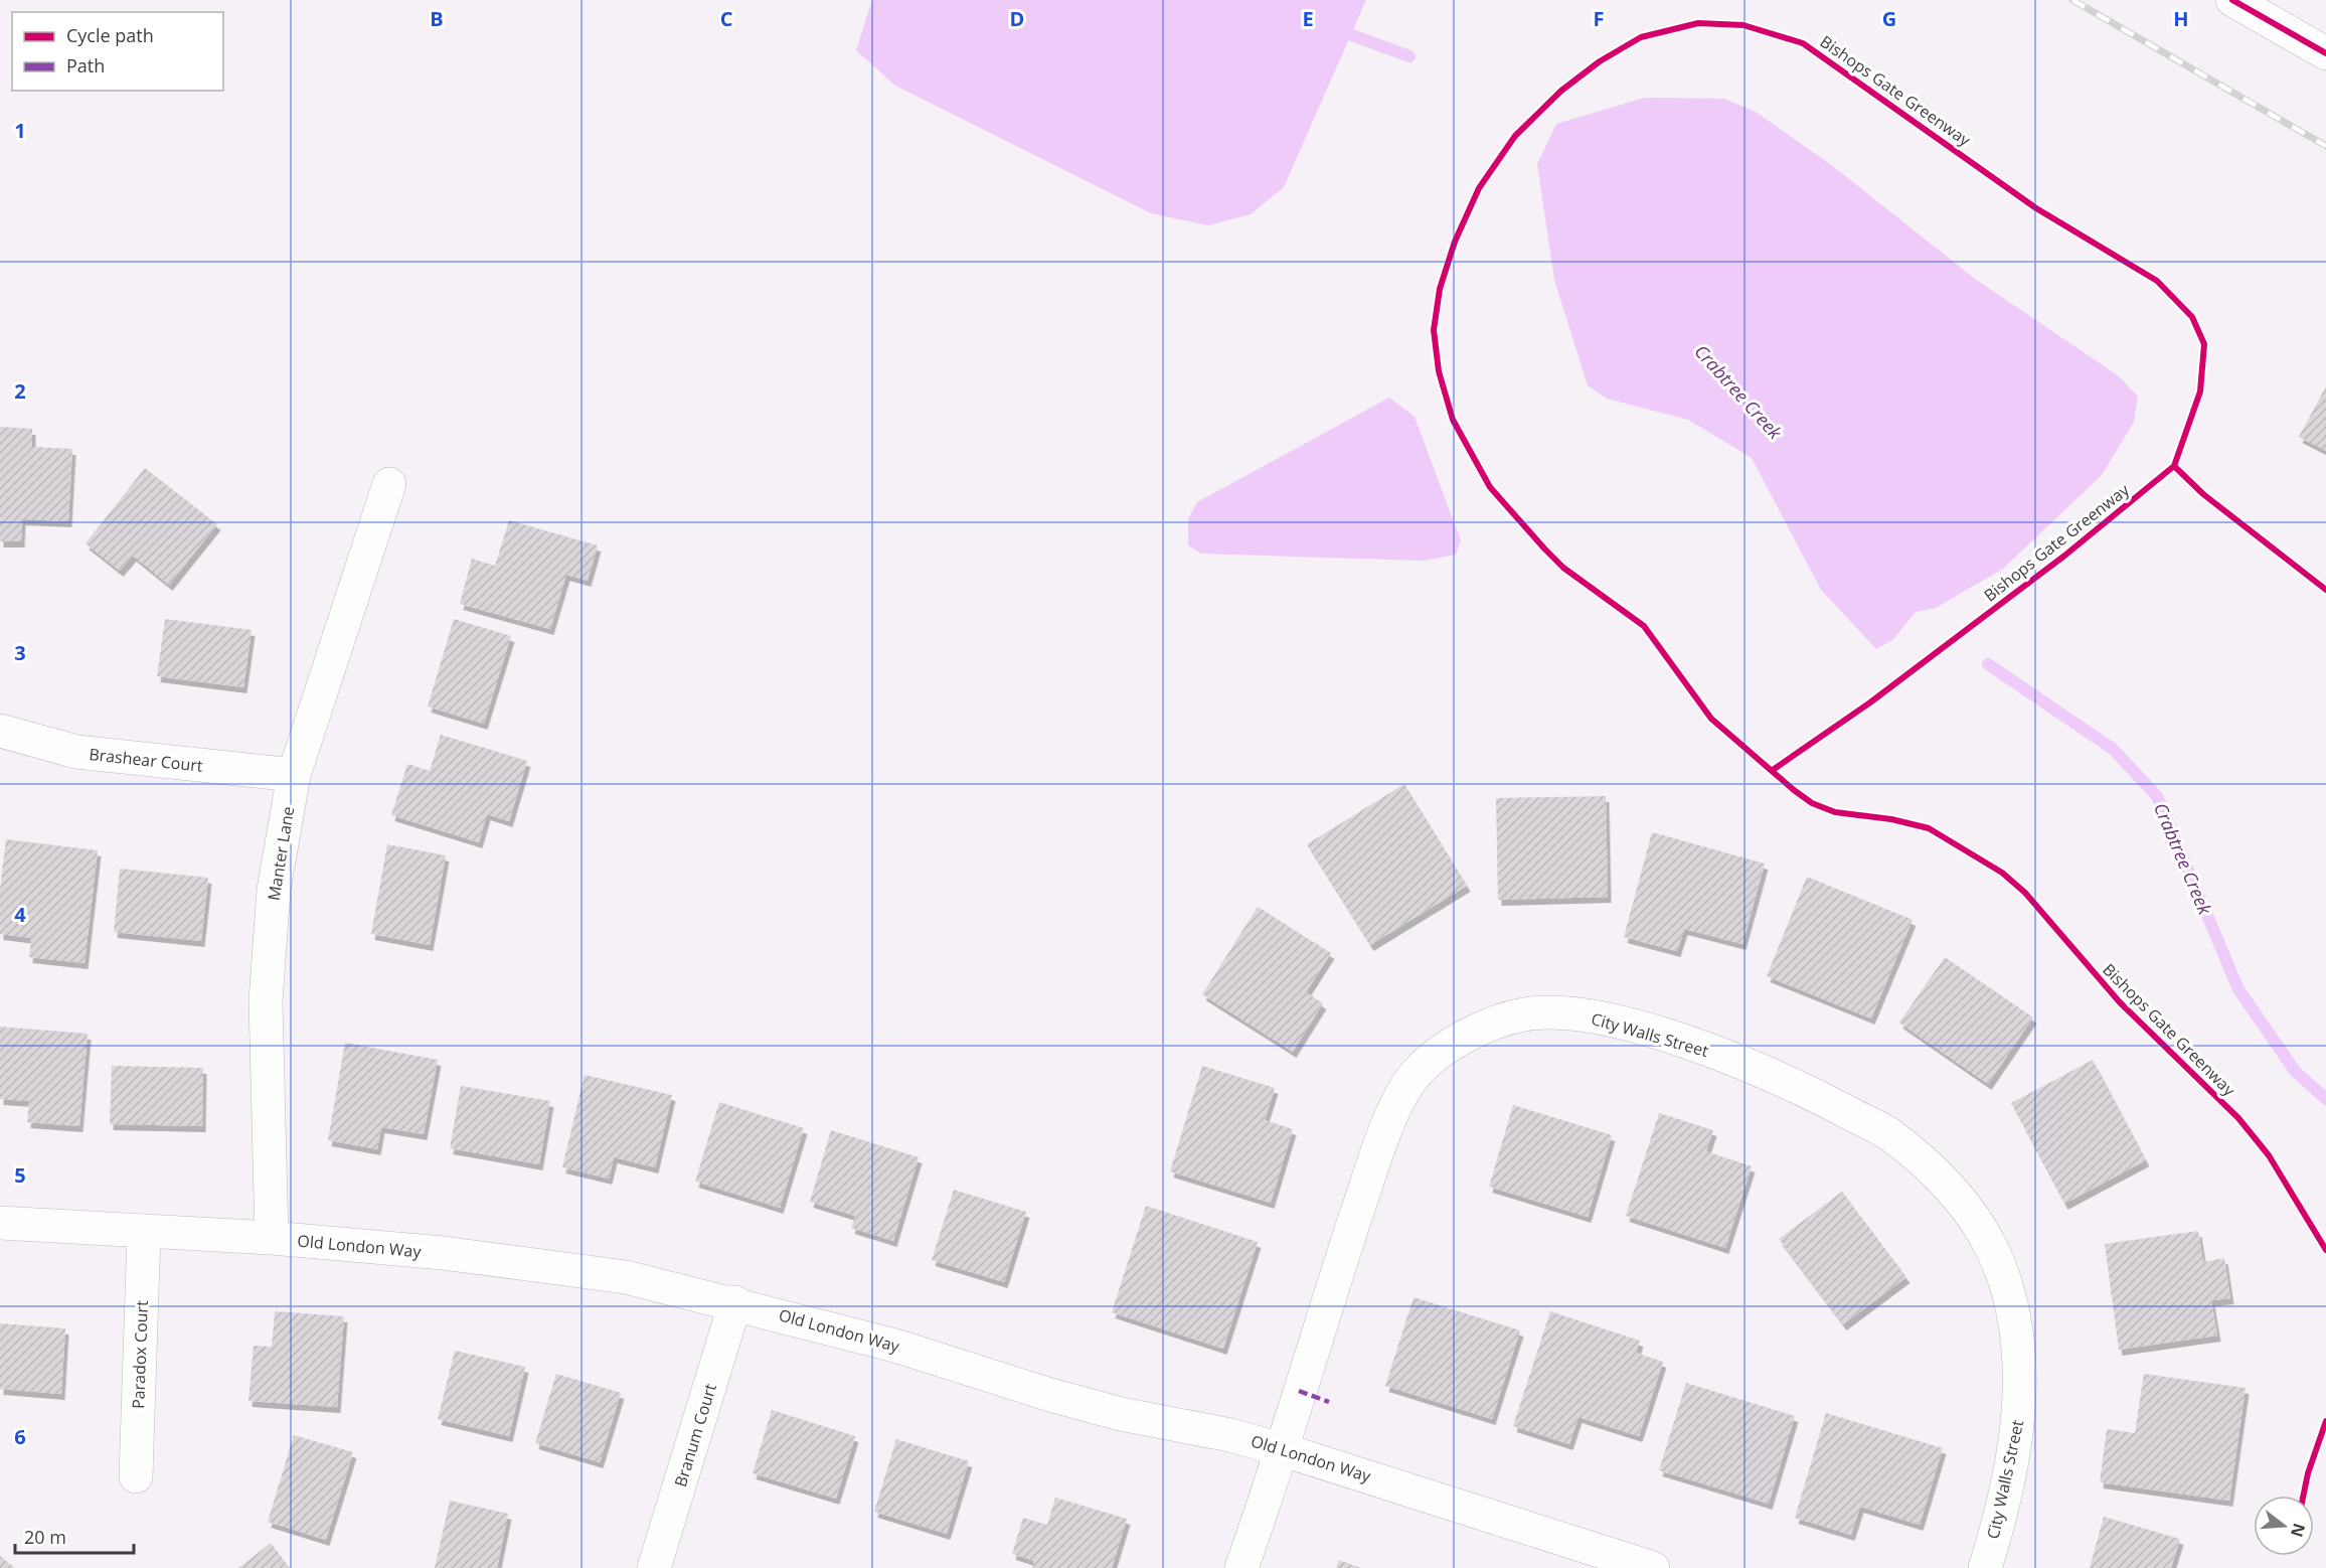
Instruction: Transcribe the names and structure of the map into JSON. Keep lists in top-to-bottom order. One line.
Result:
{"streets":{"street":["Brashear Court","Manter Lane","City Walls Street","Old London Way","Paradox Court","Branum Court"],"cycle path":["Bishops Gate Greenway"]},"crossings":[["Brashear Court","Manter Lane"],["Manter Lane","Old London Way"],["City Walls Street","Old London Way"],["Old London Way","Paradox Court"],["Old London Way","Branum Court"]],"water":["Crabtree Creek"],"legend":["Cycle path","Path"],"scale_bar":"20 m","north":"right","grid":{"columns":["B","C","D","E","F","G","H"],"rows":["1","2","3","4","5","6"]}}
